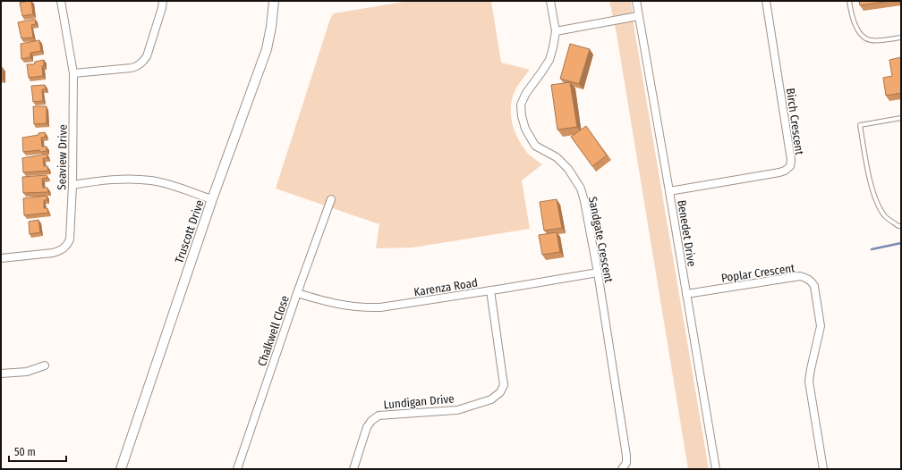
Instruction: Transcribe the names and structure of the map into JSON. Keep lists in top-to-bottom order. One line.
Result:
{"streets":{"street":["Birch Crescent","Seaview Drive","Truscott Drive","Benedet Drive","Sandgate Crescent","Poplar Crescent","Karenza Road","Chalkwell Close","Lundigan Drive"]},"crossings":[["Birch Crescent","Benedet Drive"],["Benedet Drive","Poplar Crescent"],["Sandgate Crescent","Karenza Road"],["Karenza Road","Chalkwell Close"],["Karenza Road","Lundigan Drive"]],"scale_bar":"50 m"}
